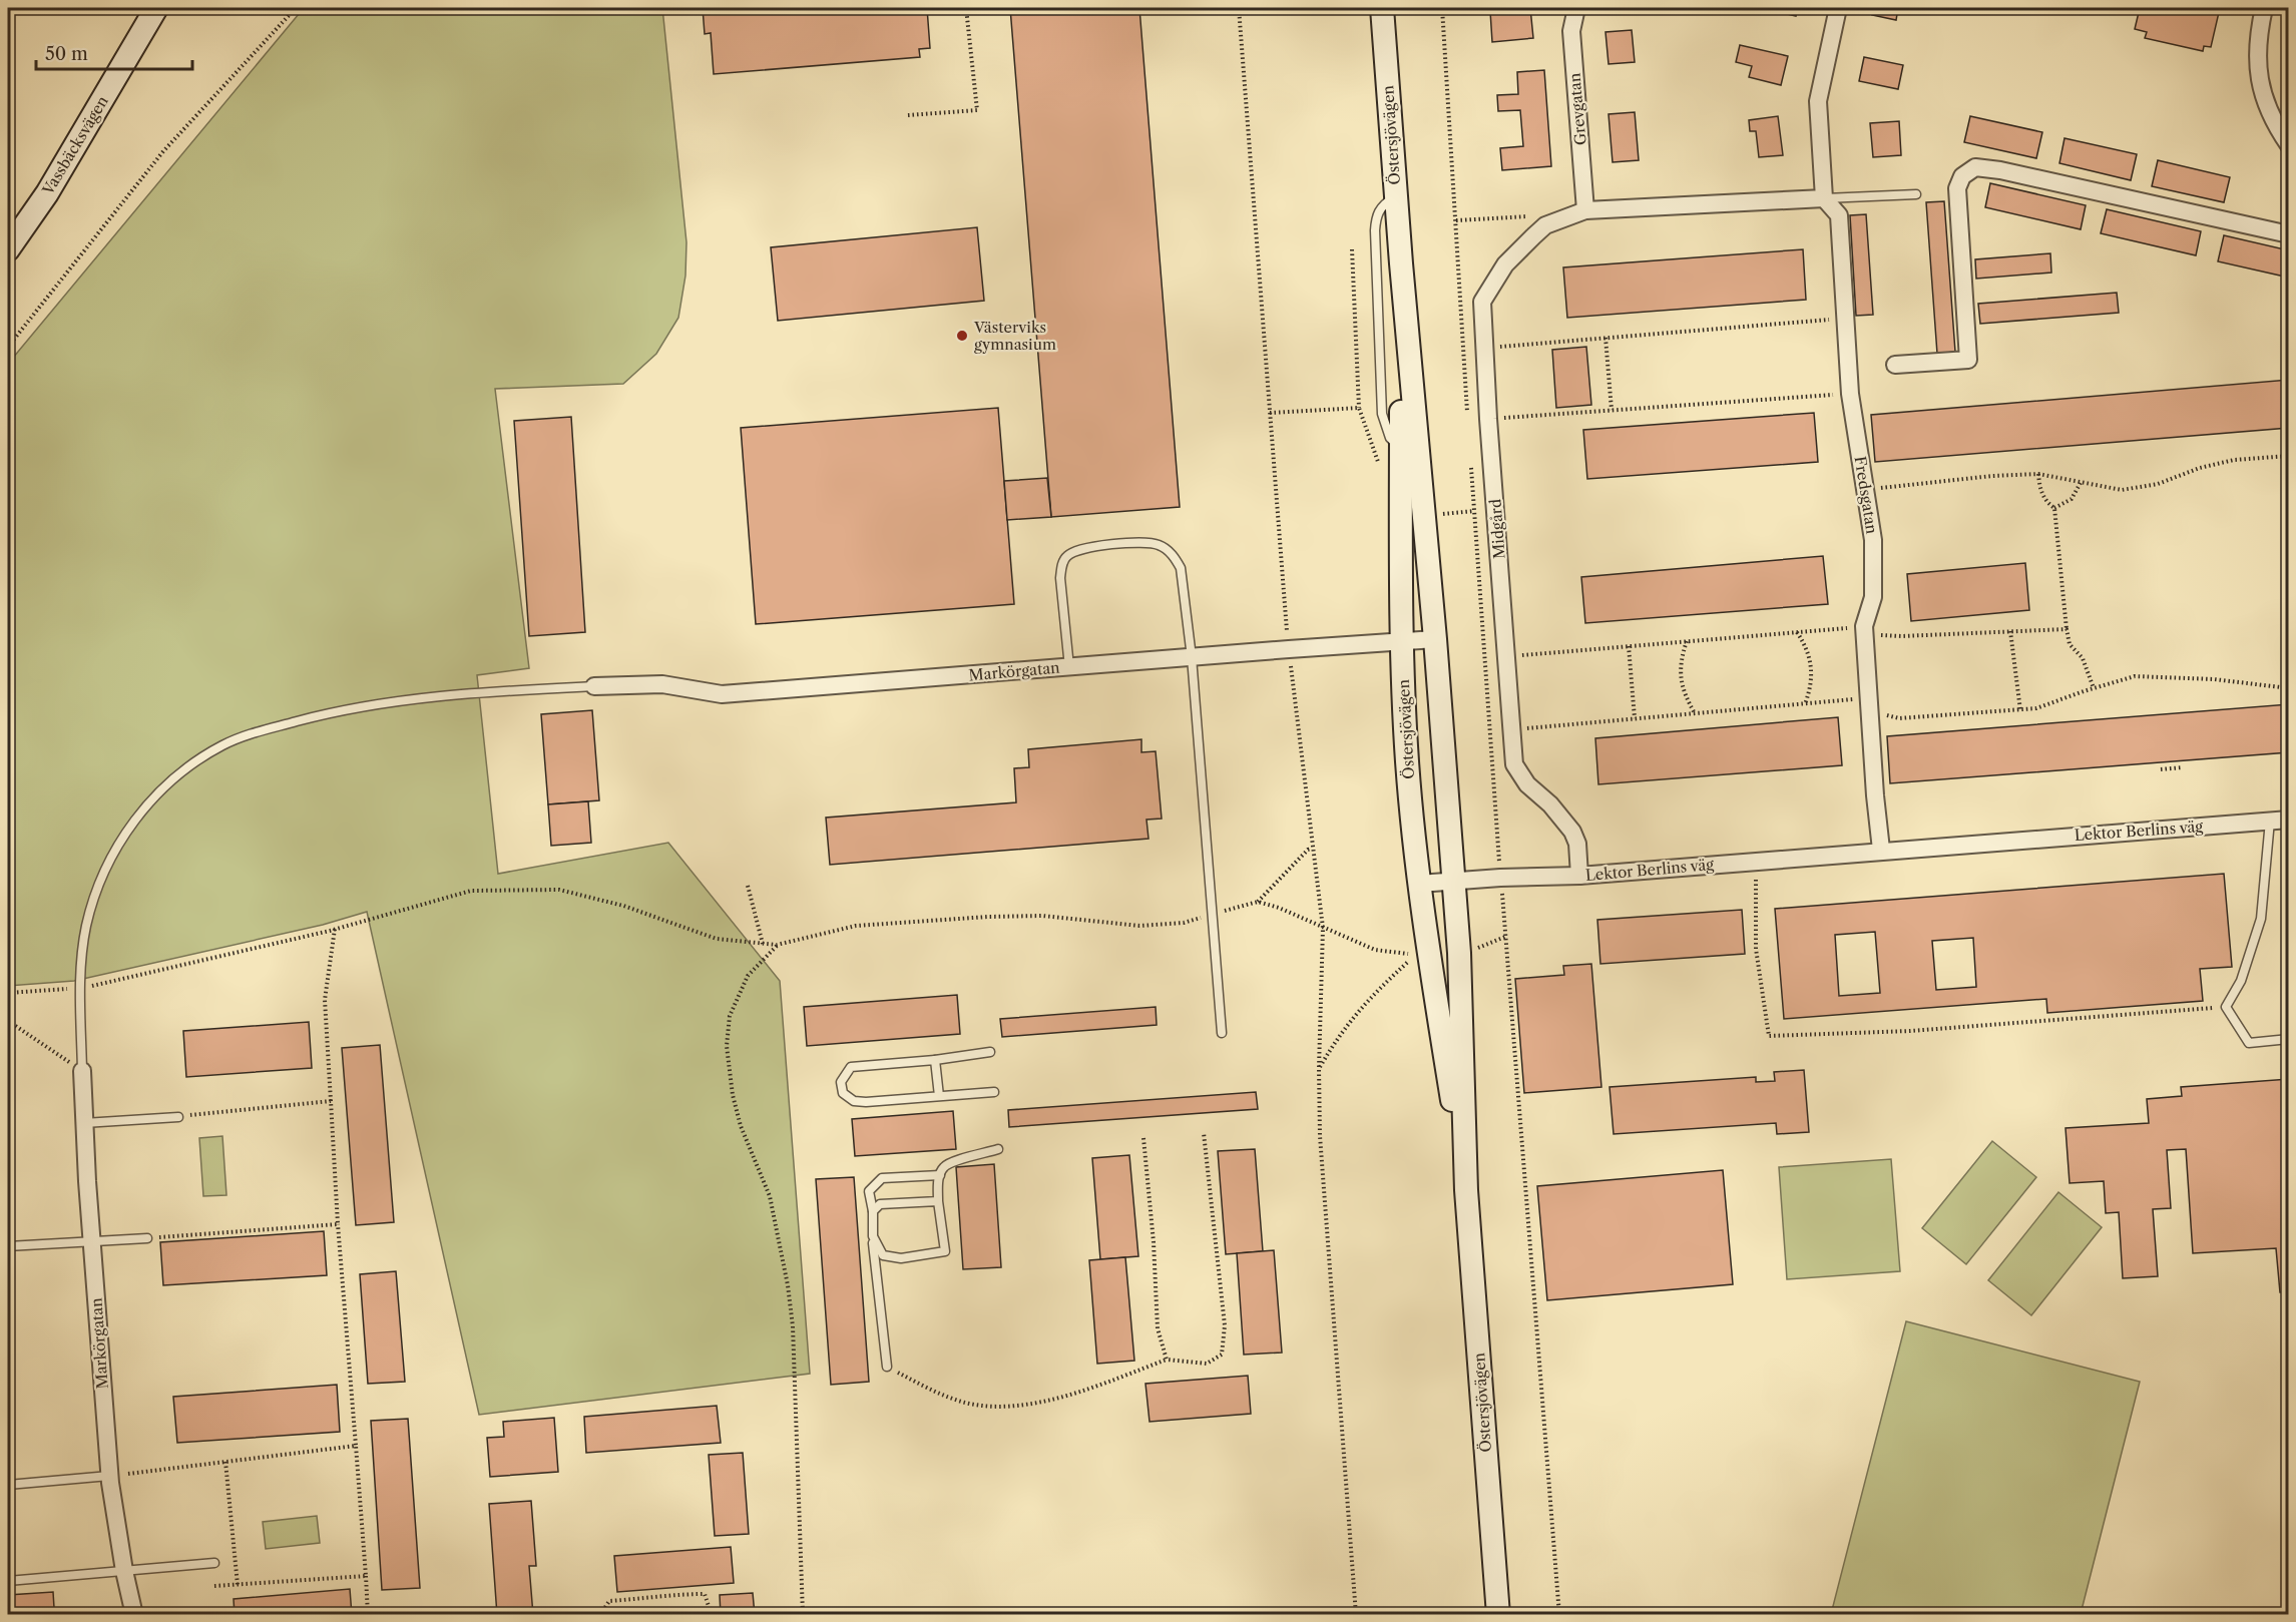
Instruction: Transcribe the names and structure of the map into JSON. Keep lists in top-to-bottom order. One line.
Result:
{"streets":{"main road":["Östersjövägen","Vassbäcksvägen"],"street":["Grevgatan","Fredsgatan","Midgård","Markörgatan","Lektor Berlins väg"]},"crossings":[["Grevgatan","Midgård"],["Östersjövägen","Markörgatan"],["Östersjövägen","Lektor Berlins väg"],["Fredsgatan","Lektor Berlins väg"],["Midgård","Lektor Berlins väg"]],"places":["Västerviks gymnasium"],"scale_bar":"50 m"}
